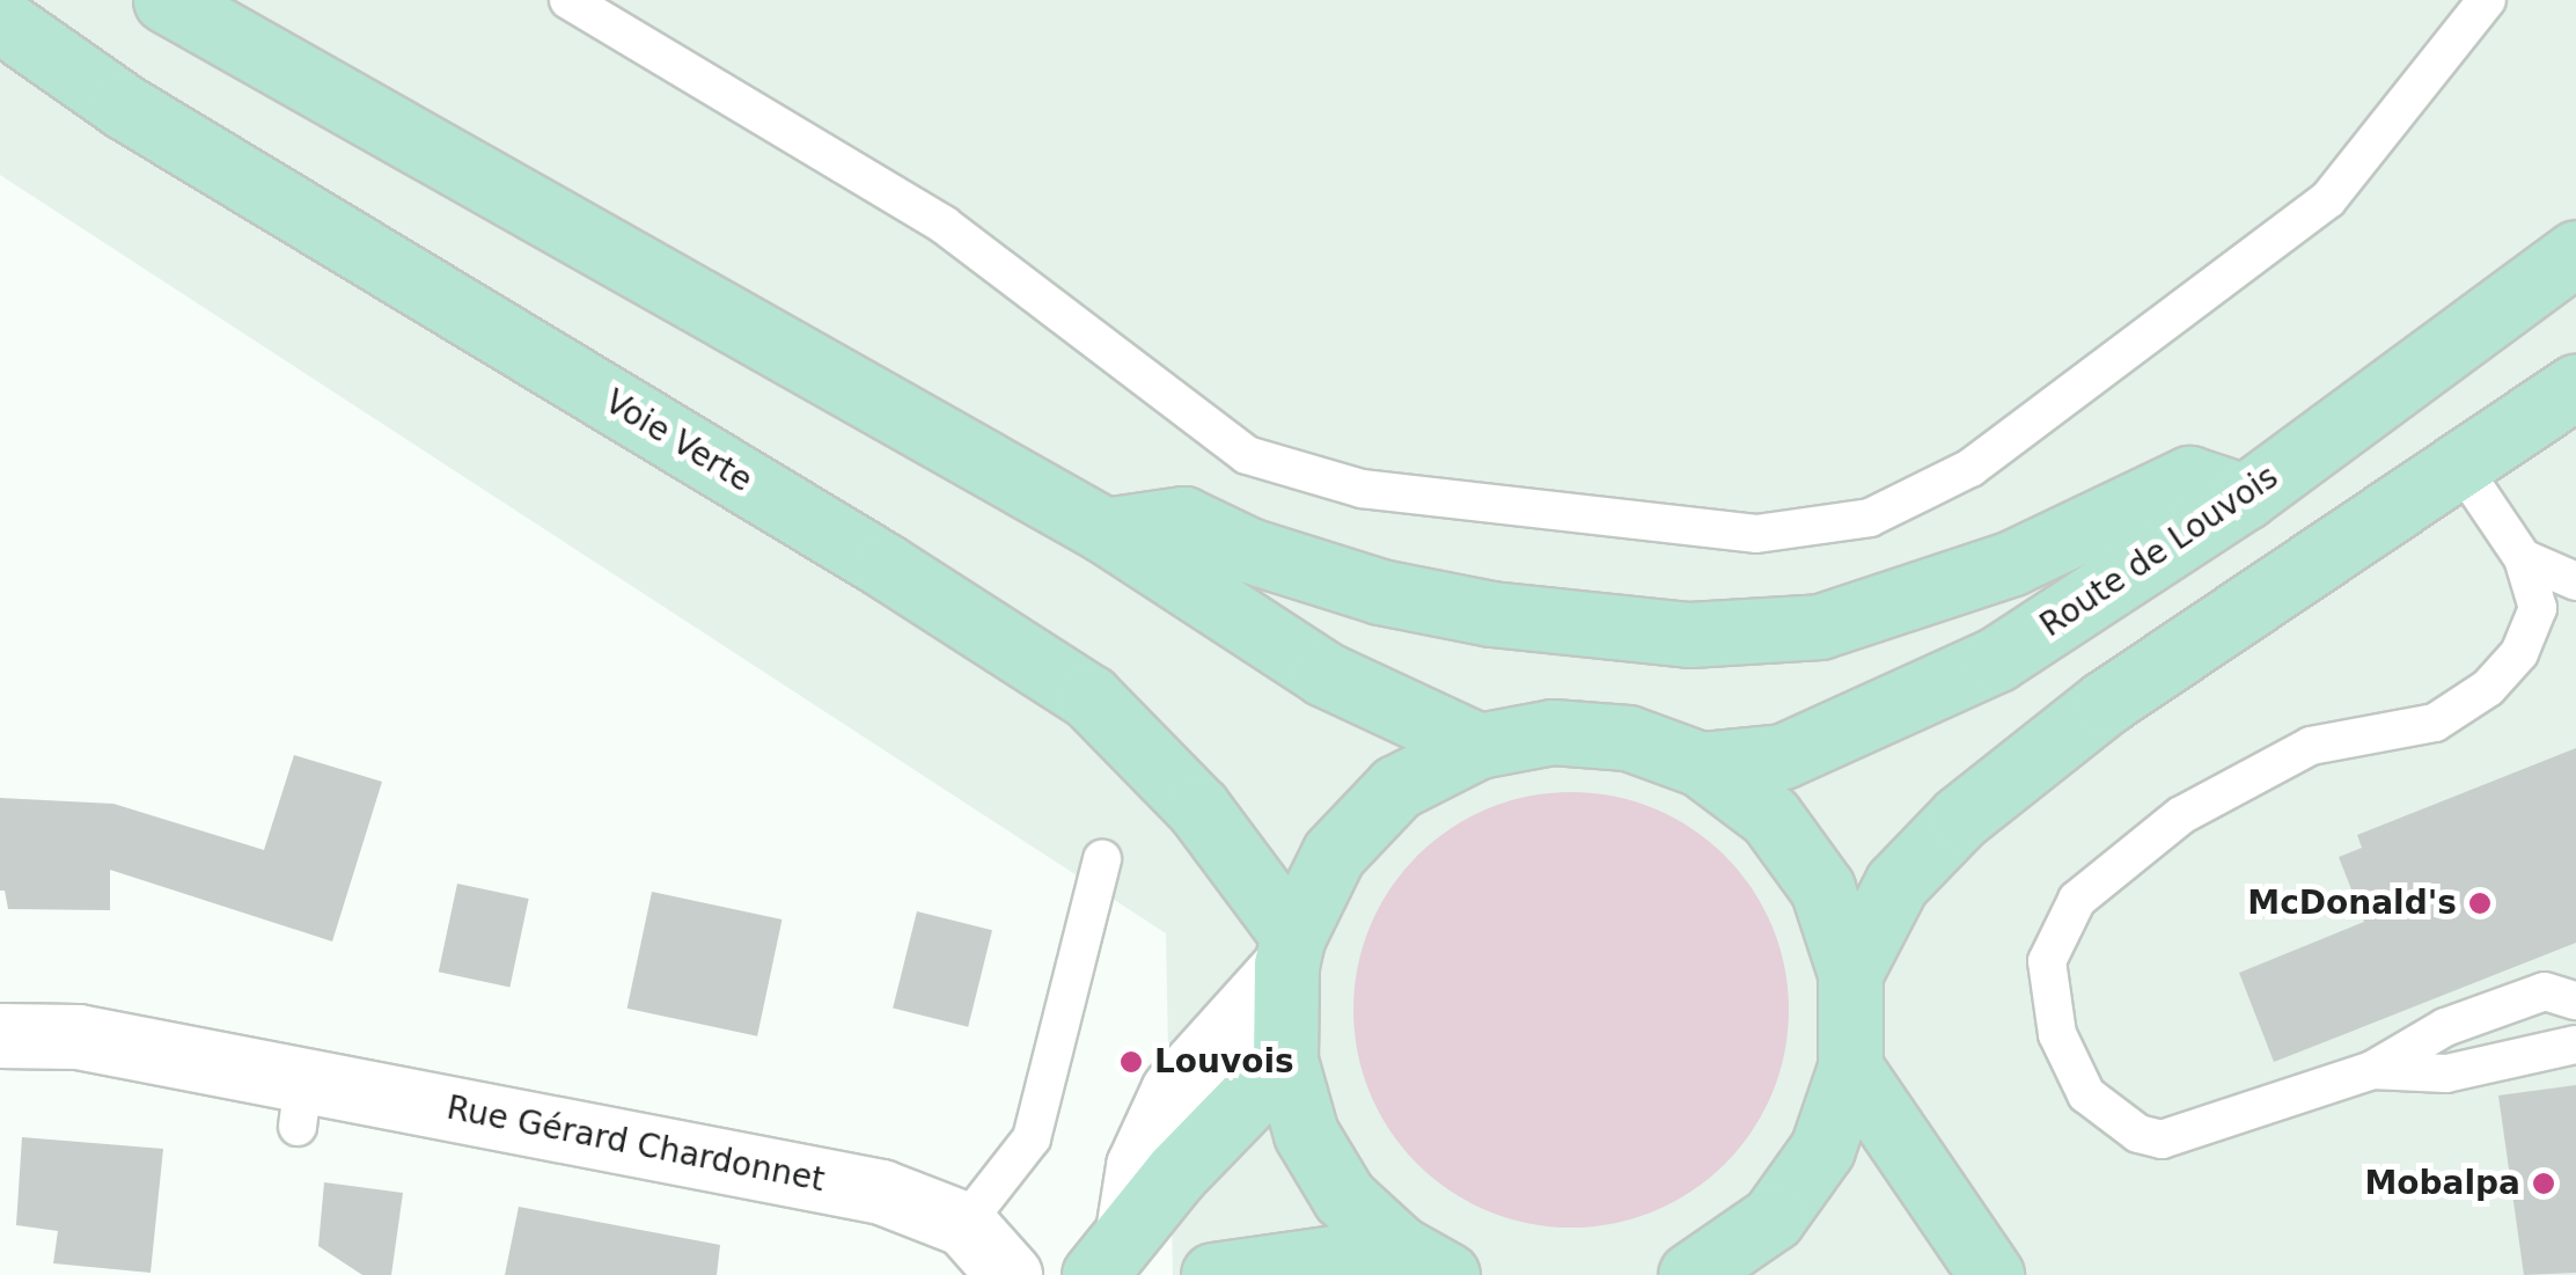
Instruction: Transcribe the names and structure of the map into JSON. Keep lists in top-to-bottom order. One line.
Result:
{"streets":{"main road":["Voie Verte","Route de Louvois"],"street":["Rue Gérard Chardonnet"]},"places":["McDonald's","Louvois","Mobalpa"]}
